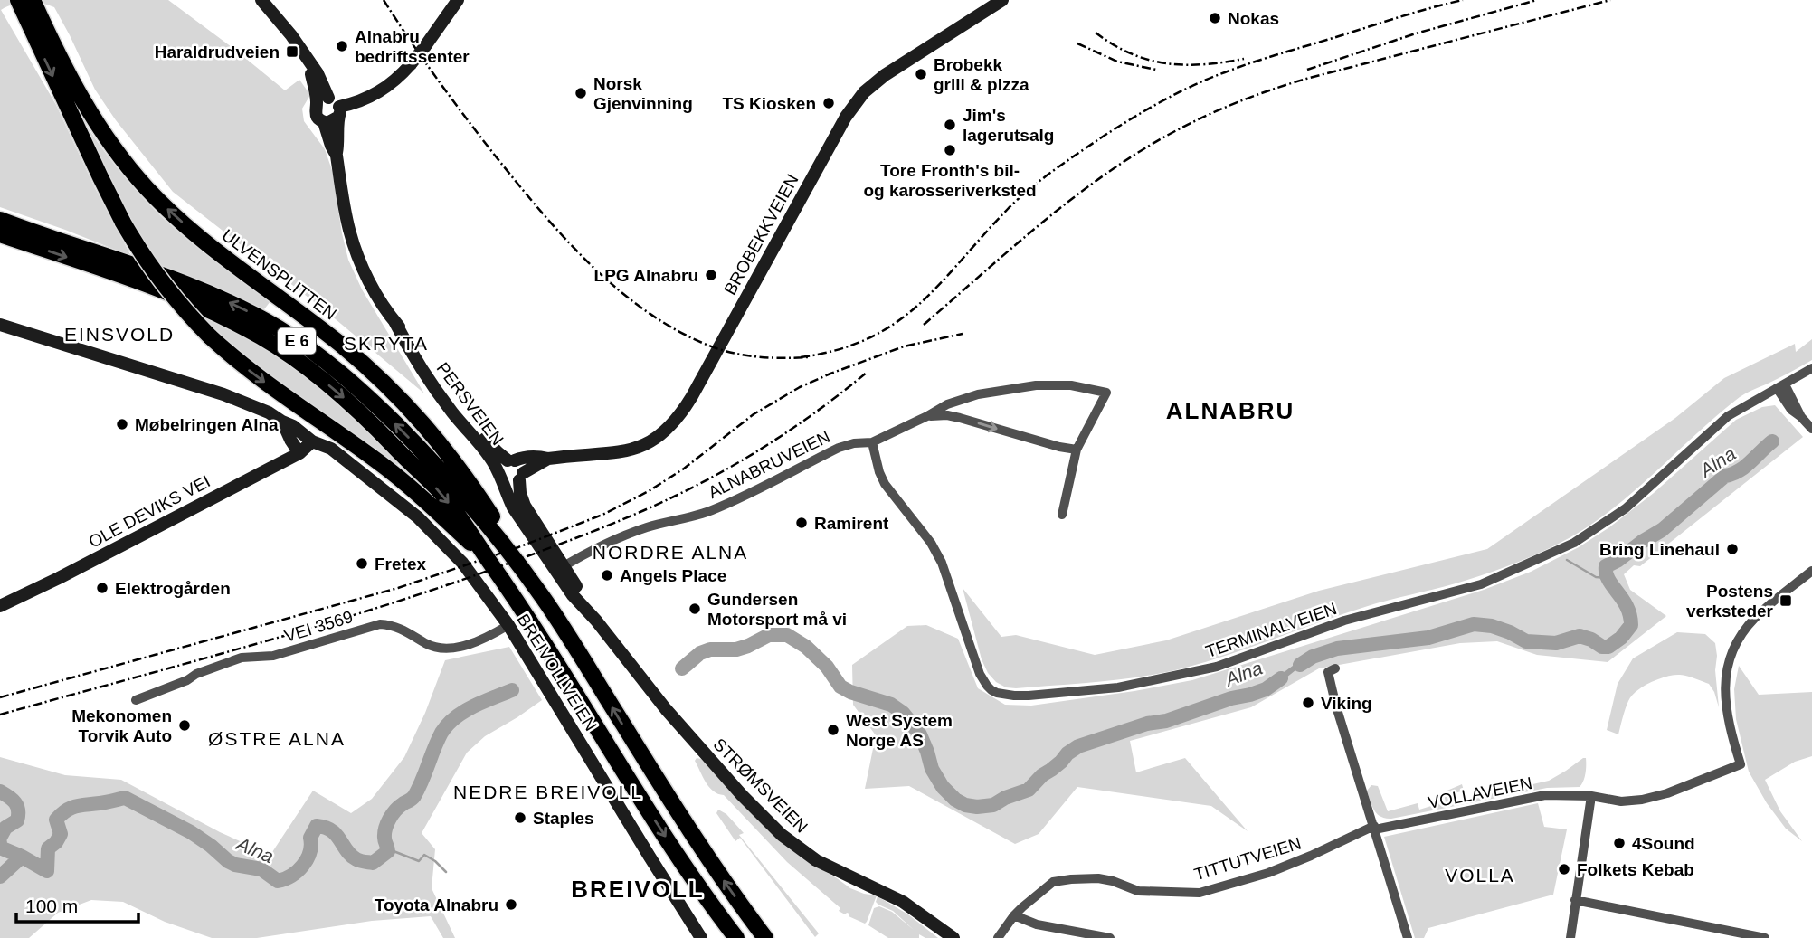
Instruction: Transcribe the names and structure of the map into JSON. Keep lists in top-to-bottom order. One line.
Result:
{"streets":{"highway":["ULVENSPLITTEN","E 6"],"street":["BROBEKKVEIEN","PERSVEIEN","ALNABRUVEIEN","OLE DEVIKS VEI","VEI 3569","TERMINALVEIEN","BREIVOLLVEIEN","STRØMSVEIEN","VOLLAVEIEN","TITTUTVEIEN"]},"crossings":[["BROBEKKVEIEN","PERSVEIEN"],["BROBEKKVEIEN","STRØMSVEIEN"],["ULVENSPLITTEN","E 6"],["PERSVEIEN","STRØMSVEIEN"],["ALNABRUVEIEN","TERMINALVEIEN"],["ALNABRUVEIEN","STRØMSVEIEN"],["OLE DEVIKS VEI","BREIVOLLVEIEN"],["VEI 3569","BREIVOLLVEIEN"],["VOLLAVEIEN","TITTUTVEIEN"]],"districts":["EINSVOLD","SKRYTA","ALNABRU","NORDRE ALNA","ØSTRE ALNA","NEDRE BREIVOLL","VOLLA","BREIVOLL"],"water":["Alna"],"places":{"other":["Nokas","Alnabru bedriftssenter","Brobekk grill & pizza","Norsk Gjenvinning","TS Kiosken","Jim's lagerutsalg","Tore Fronth's bil- og karosseriverksted","LPG Alnabru","Møbelringen Alna","Ramirent","Bring Linehaul","Fretex","Angels Place","Elektrogården","Gundersen Motorsport må vi","Viking","Mekonomen Torvik Auto","West System Norge AS","Staples","4Sound","Folkets Kebab","Toyota Alnabru"],"transit":["Haraldrudveien","Postens verksteder"]},"scale_bar":"100 m"}
